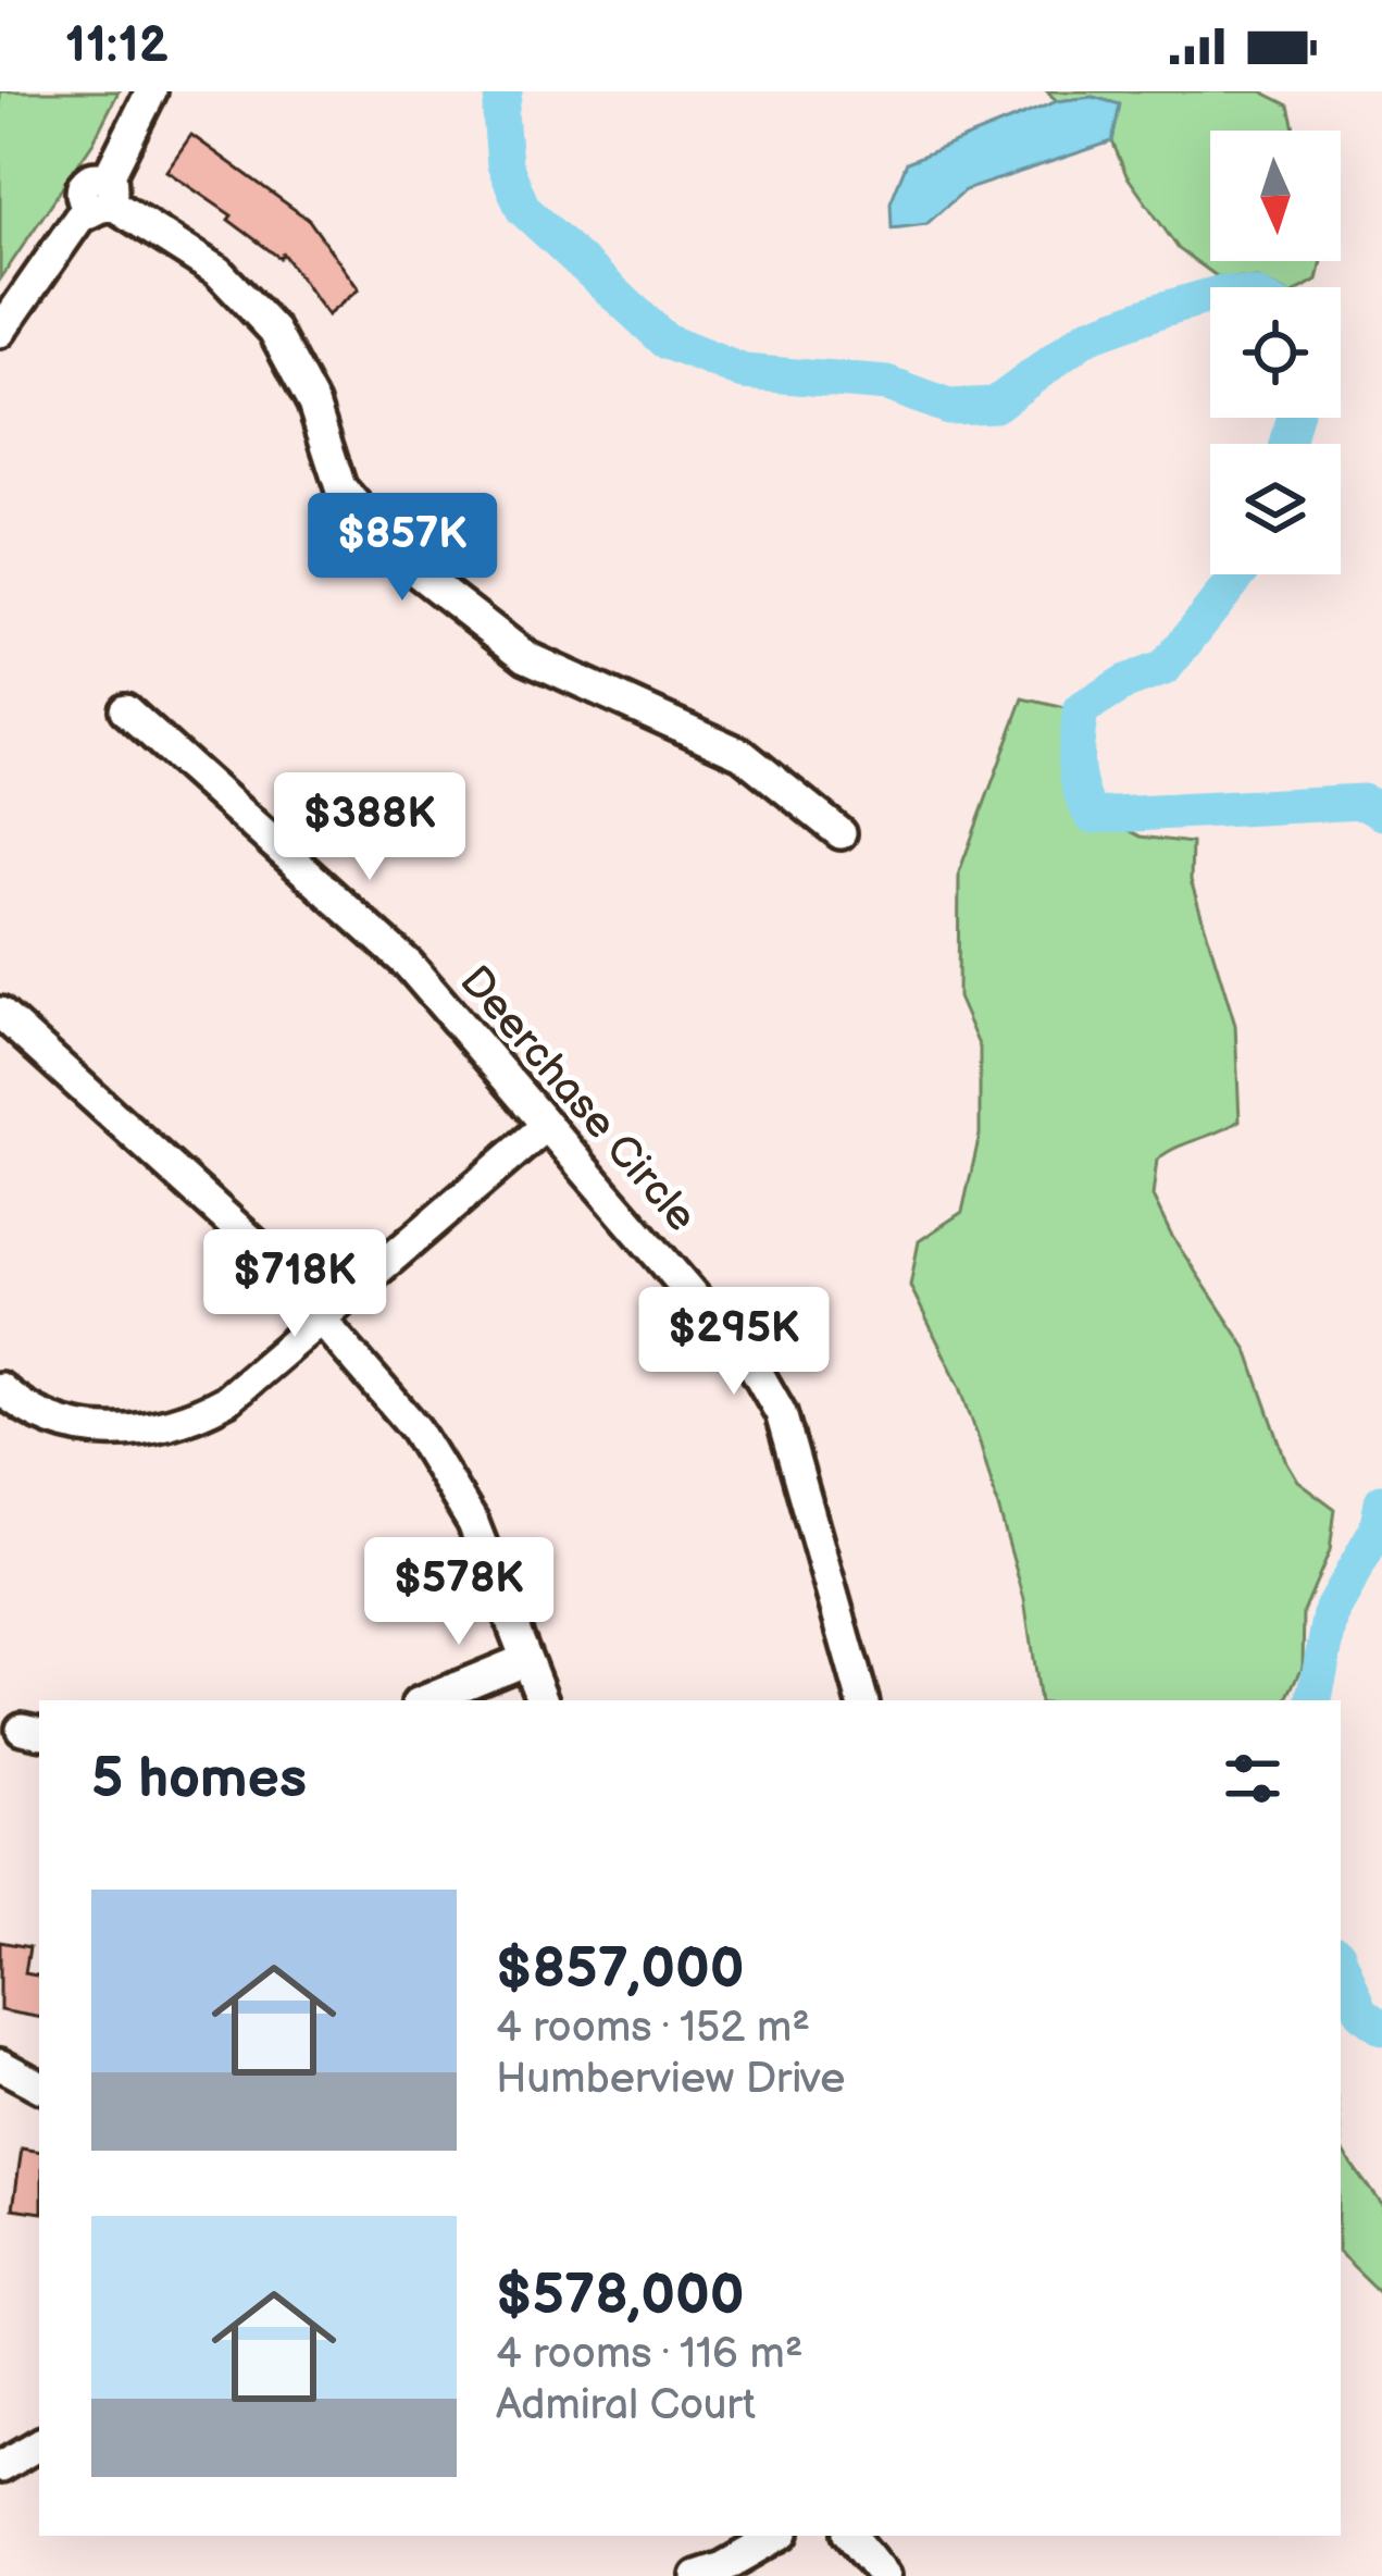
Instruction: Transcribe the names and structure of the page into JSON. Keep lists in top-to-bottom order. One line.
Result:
{"streets":{"street":["Deerchase Circle"]},"north":"bottom","page":{"status":"11:12","price":["$857K","$388K","$718K","$295K","$578K"],"heading":"5 homes","list":[{"name":"$857,000","note":"4 rooms · 152 m² · Humberview Drive"},{"name":"$578,000","note":"4 rooms · 116 m² · Admiral Court"}]}}
